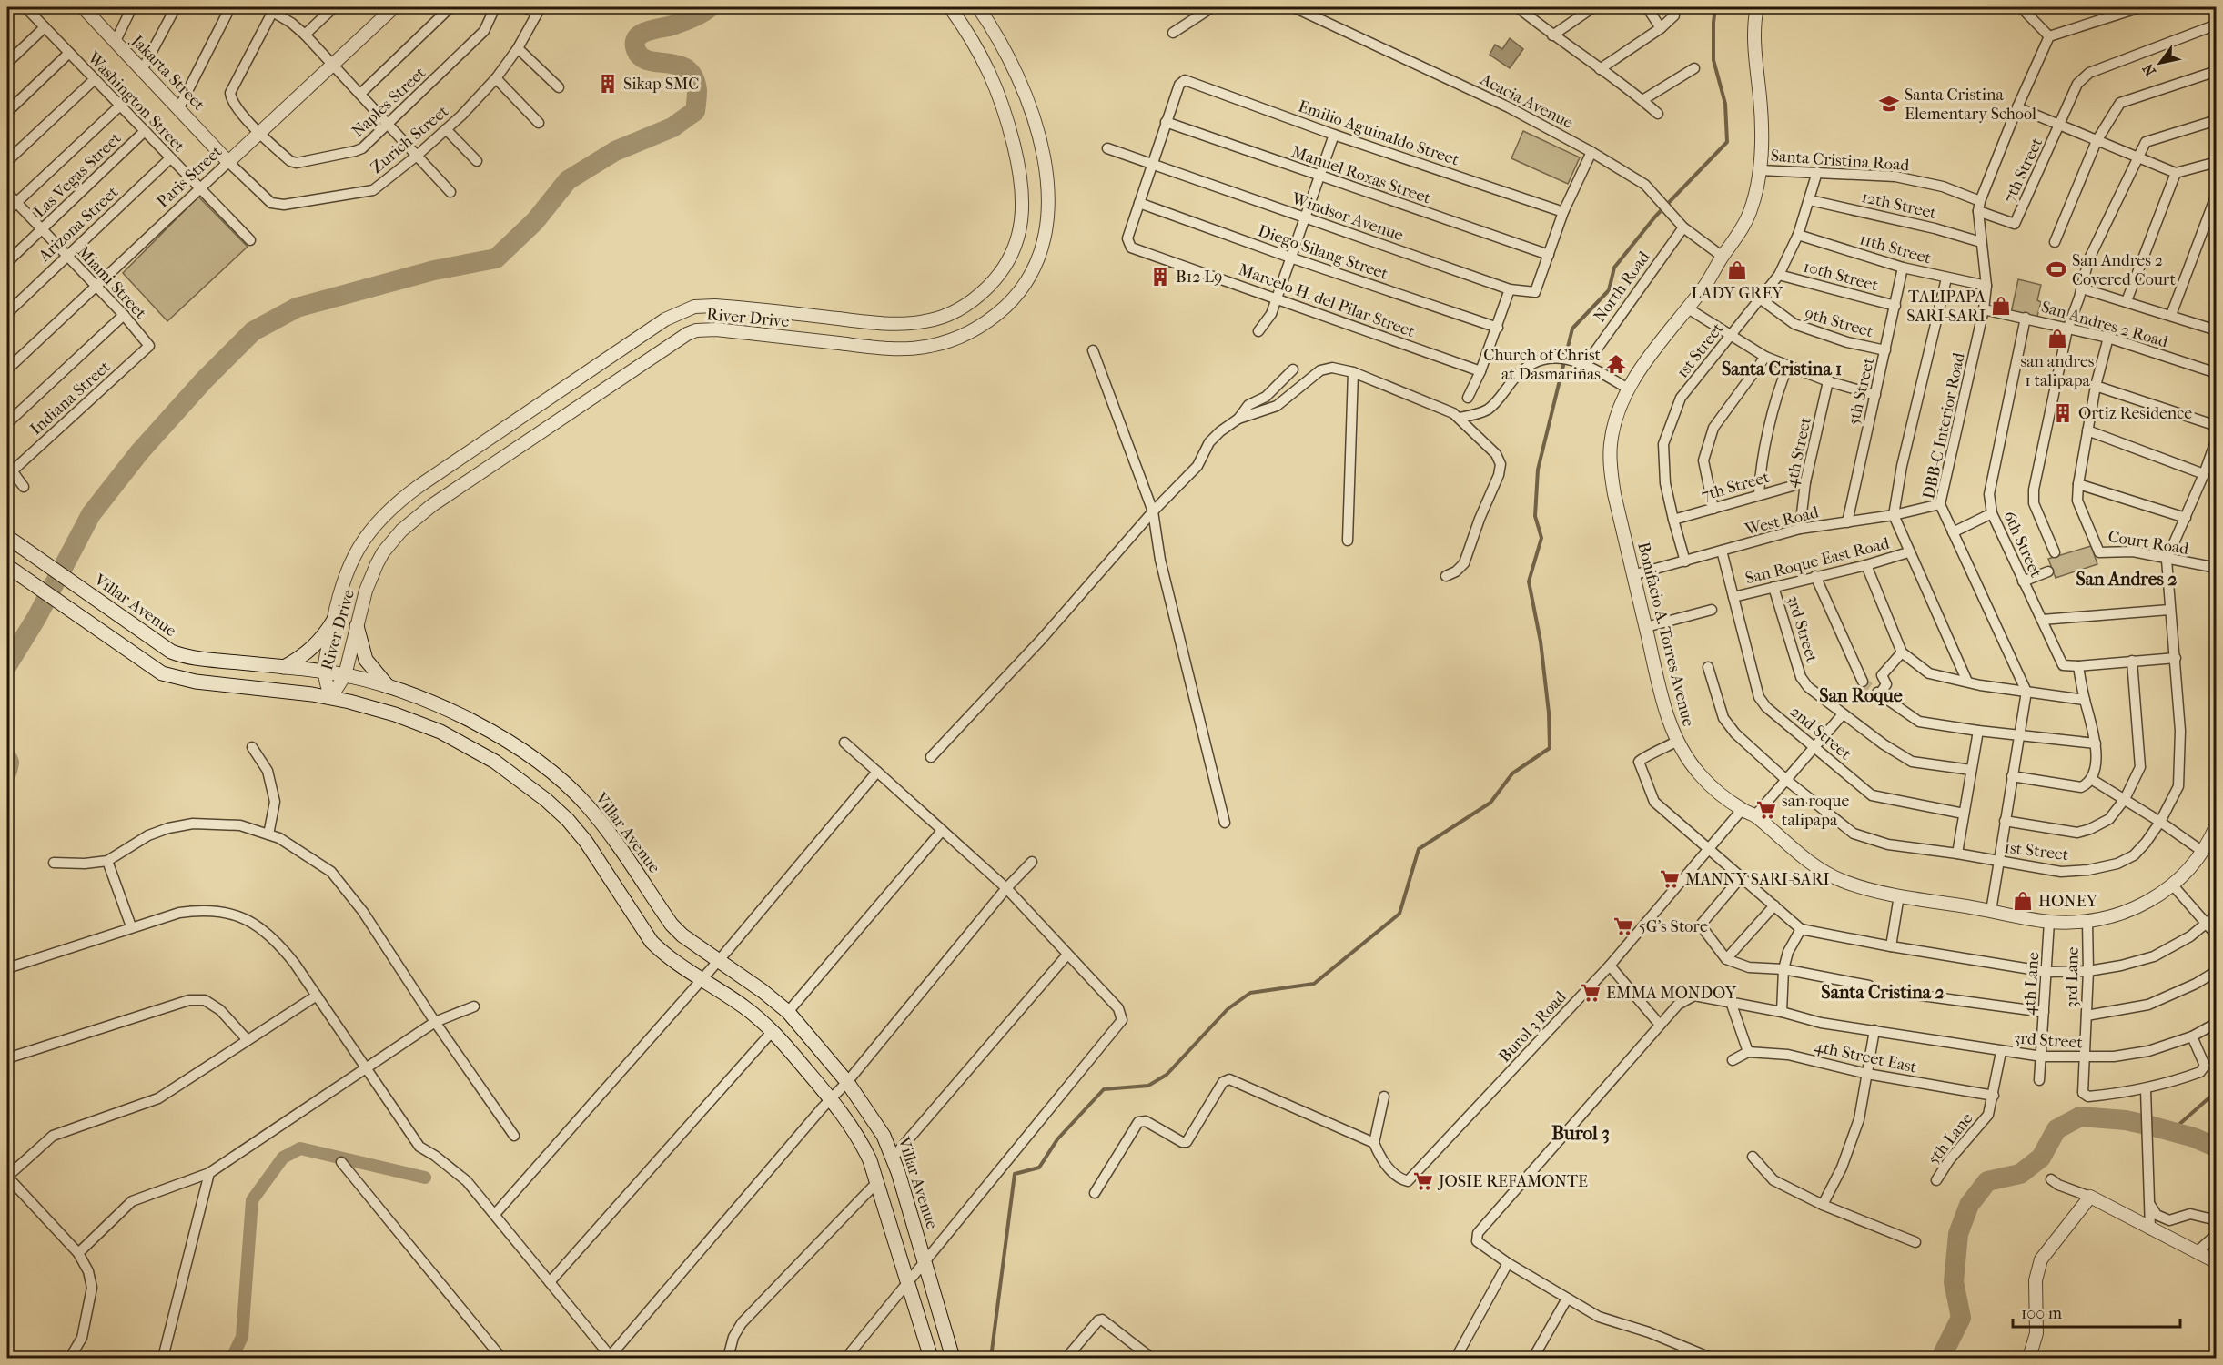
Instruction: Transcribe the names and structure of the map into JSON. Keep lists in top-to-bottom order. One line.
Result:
{"streets":{"main road":["Villar Avenue"],"street":["Jakarta Street","Acacia Avenue","Washington Street","Naples Street","Emilio Aguinaldo Street","Zurich Street","Santa Cristina Road","7th Street","Las Vegas Street","Manuel Roxas Street","Paris Street","12th Street","Windsor Avenue","Arizona Street","11th Street","Diego Silang Street","10th Street","Miami Street","North Road","Marcelo H. del Pilar Street","River Drive","9th Street","San Andres 2 Road","1st Street","5th Street","Indiana Street","DBB-C Interior Road","4th Street","West Road","Court Road","6th Street","San Roque East Road","3rd Street","Bonifacio A. Torres Avenue","2nd Street","3rd Lane","4th Lane","Burol 3 Road","4th Street East","5th Lane"]},"crossings":[["Jakarta Street","Zurich Street"],["Jakarta Street","Paris Street"],["Acacia Avenue","North Road"],["Acacia Avenue","Bonifacio A. Torres Avenue"],["Washington Street","Las Vegas Street"],["Washington Street","Paris Street"],["Washington Street","Arizona Street"],["Naples Street","Paris Street"],["Emilio Aguinaldo Street","Manuel Roxas Street"],["Zurich Street","Paris Street"],["Santa Cristina Road","7th Street"],["Santa Cristina Road","1st Street"],["Santa Cristina Road","DBB-C Interior Road"],["Santa Cristina Road","Bonifacio A. Torres Avenue"],["7th Street","1st Street"],["7th Street","DBB-C Interior Road"],["7th Street","4th Street"],["Las Vegas Street","Miami Street"],["Manuel Roxas Street","Windsor Avenue"],["Paris Street","Miami Street"],["12th Street","1st Street"],["12th Street","DBB-C Interior Road"],["Arizona Street","Miami Street"],["11th Street","1st Street"],["11th Street","5th Street"],["11th Street","DBB-C Interior Road"],["Diego Silang Street","Marcelo H. del Pilar Street"],["10th Street","1st Street"],["10th Street","5th Street"],["Miami Street","Indiana Street"],["River Drive","Villar Avenue"],["9th Street","1st Street"],["9th Street","5th Street"],["San Andres 2 Road","DBB-C Interior Road"],["San Andres 2 Road","Court Road"],["San Andres 2 Road","6th Street"],["1st Street","West Road"],["1st Street","Court Road"],["5th Street","West Road"],["DBB-C Interior Road","West Road"],["4th Street","West Road"],["West Road","Bonifacio A. Torres Avenue"],["West Road","2nd Street"],["San Roque East Road","3rd Street"],["San Roque East Road","2nd Street"],["3rd Street","3rd Lane"],["3rd Street","4th Lane"],["3rd Street","5th Lane"],["Bonifacio A. Torres Avenue","3rd Lane"],["Bonifacio A. Torres Avenue","4th Lane"],["Bonifacio A. Torres Avenue","Burol 3 Road"],["4th Street East","5th Lane"]],"districts":["Santa Cristina 1","San Andres 2","San Roque","Santa Cristina 2","Burol 3"],"places":{"building":["Sikap SMC","B12 L9","Ortiz Residence"],"school or university":["Santa Cristina Elementary School"],"sports":["San Andres 2 Covered Court"],"shop":["LADY GREY","TALIPAPA SARI-SARI","san andres 1 talipapa","HONEY"],"temple":["Church of Christ at Dasmariñas"],"supermarket":["san roque talipapa","MANNY SARI-SARI","5G's Store","EMMA MONDOY","JOSIE REFAMONTE"]},"scale_bar":"100 m","north":"bottom left"}
